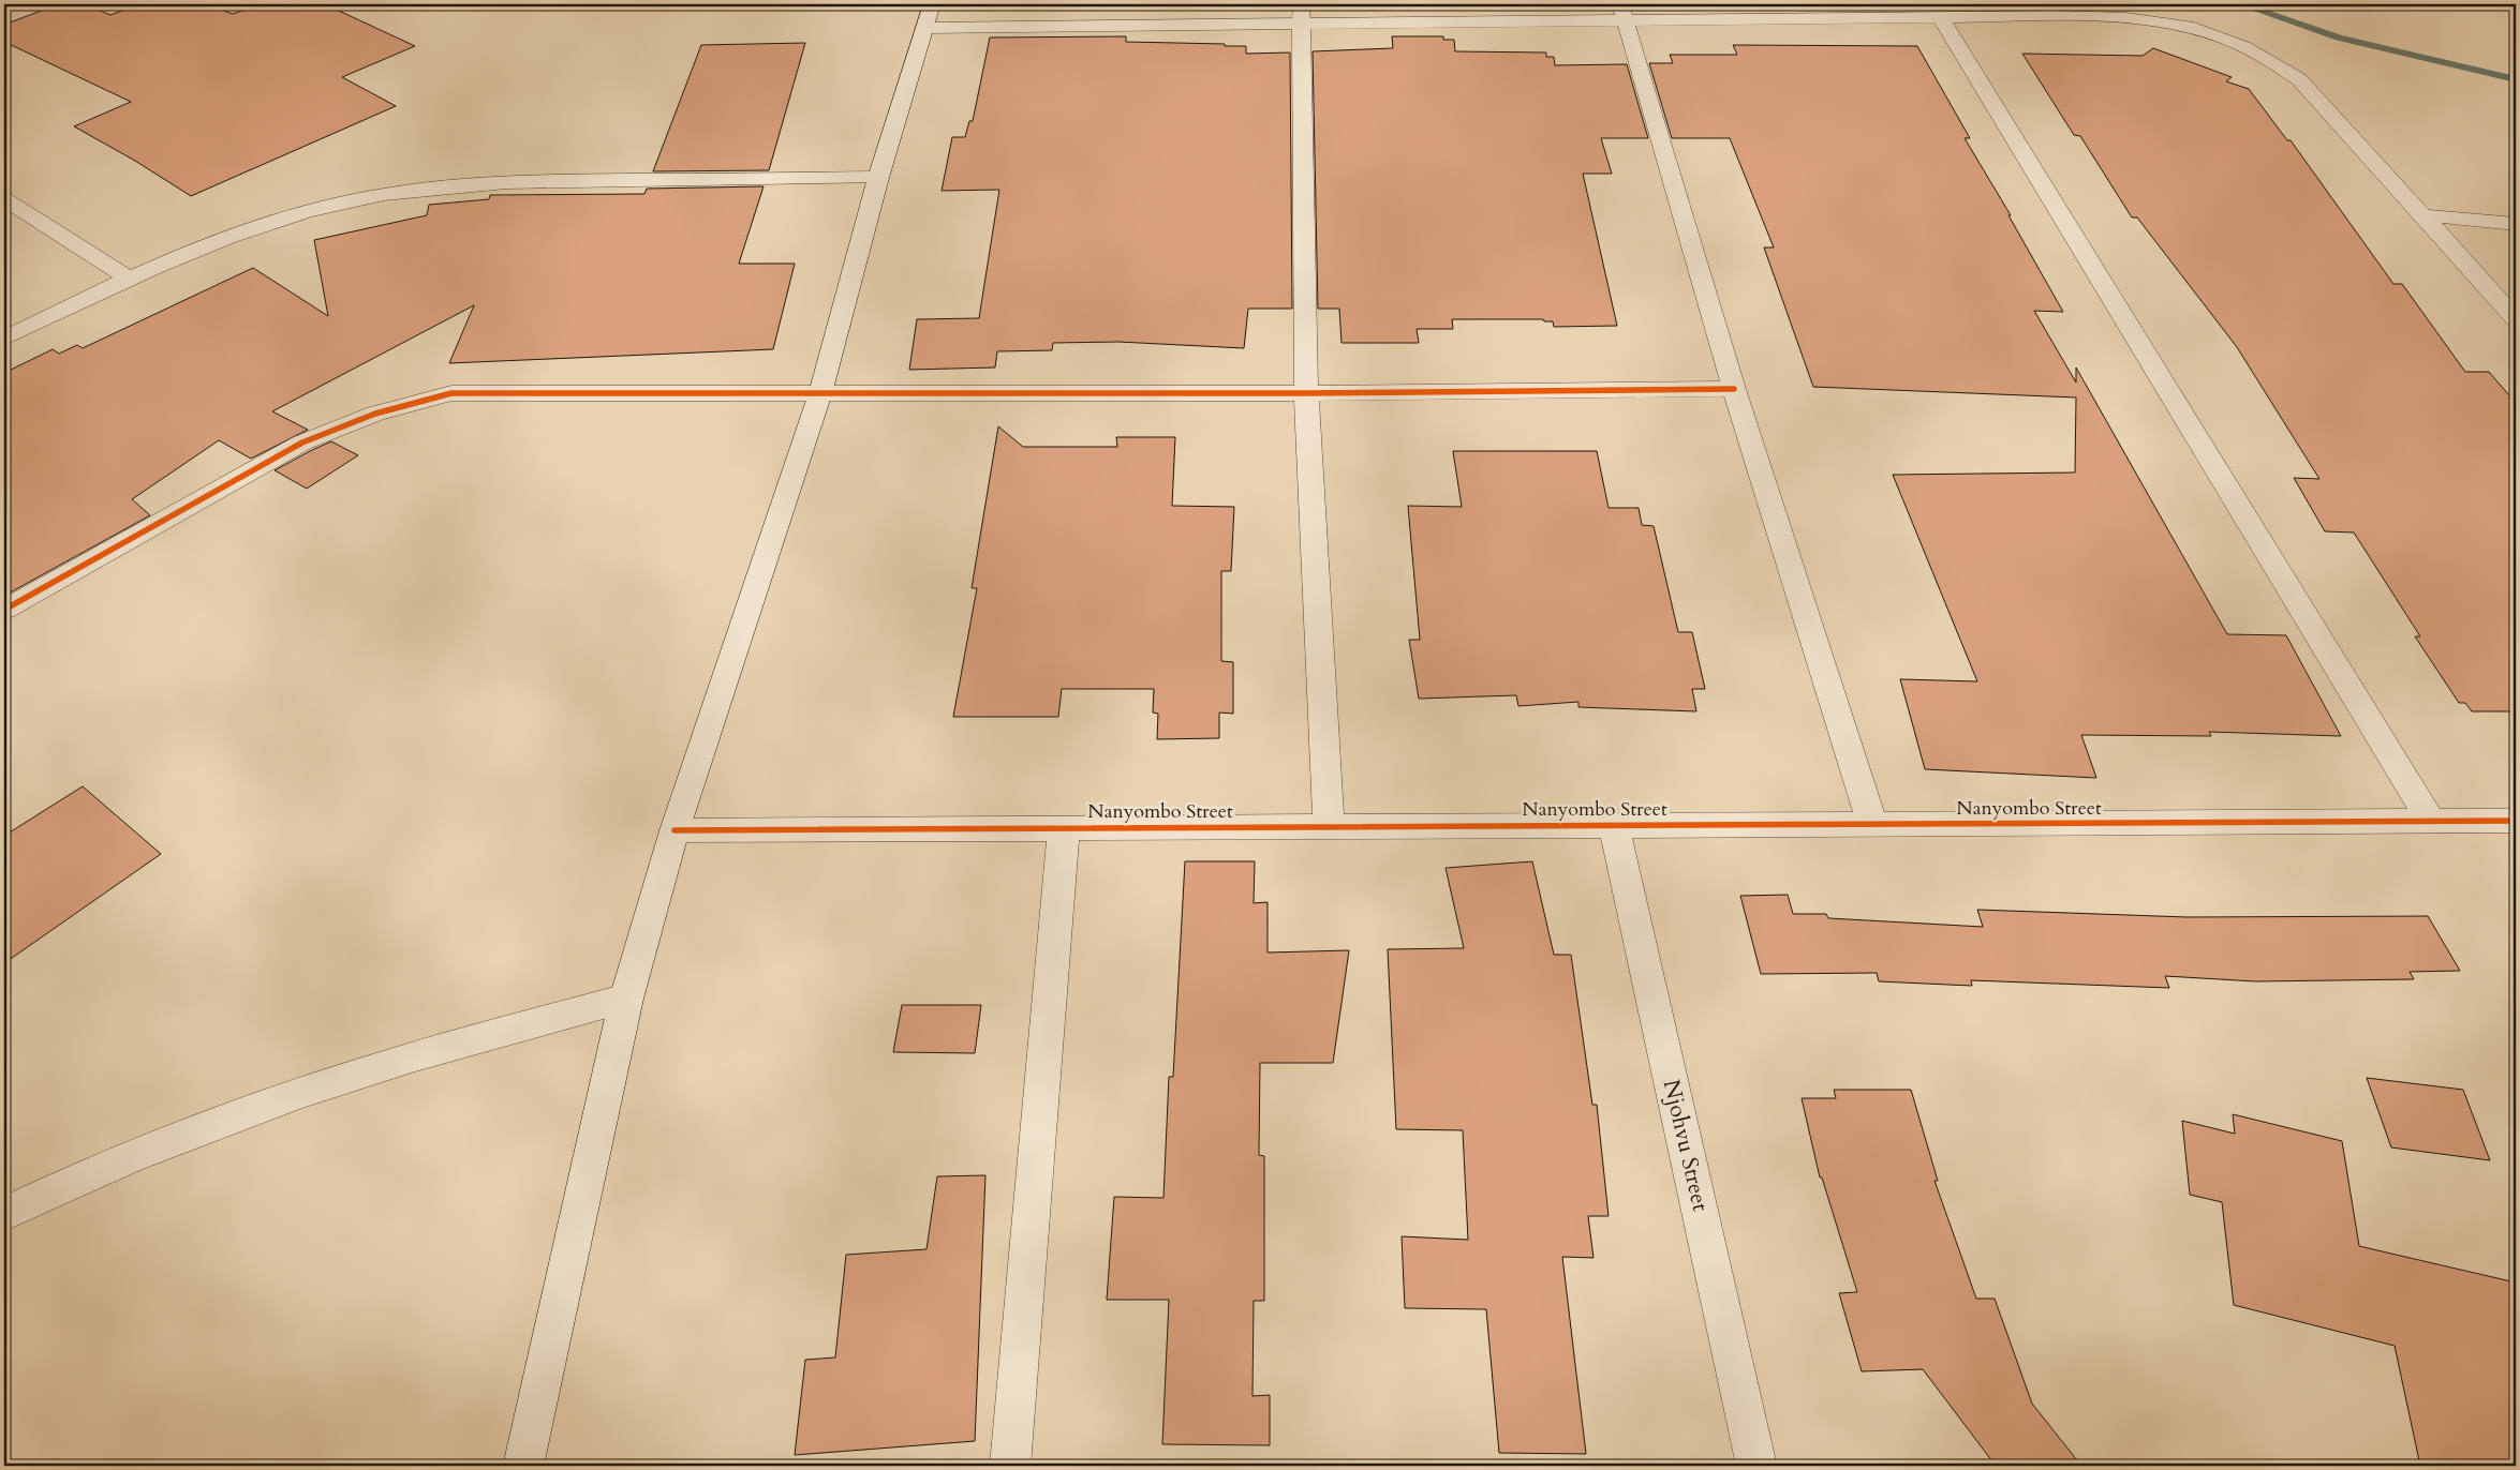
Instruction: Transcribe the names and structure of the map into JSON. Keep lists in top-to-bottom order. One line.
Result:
{"streets":{"street":["Nanyombo Street","Njohvu Street"]},"crossings":[["Nanyombo Street","Njohvu Street"]]}
